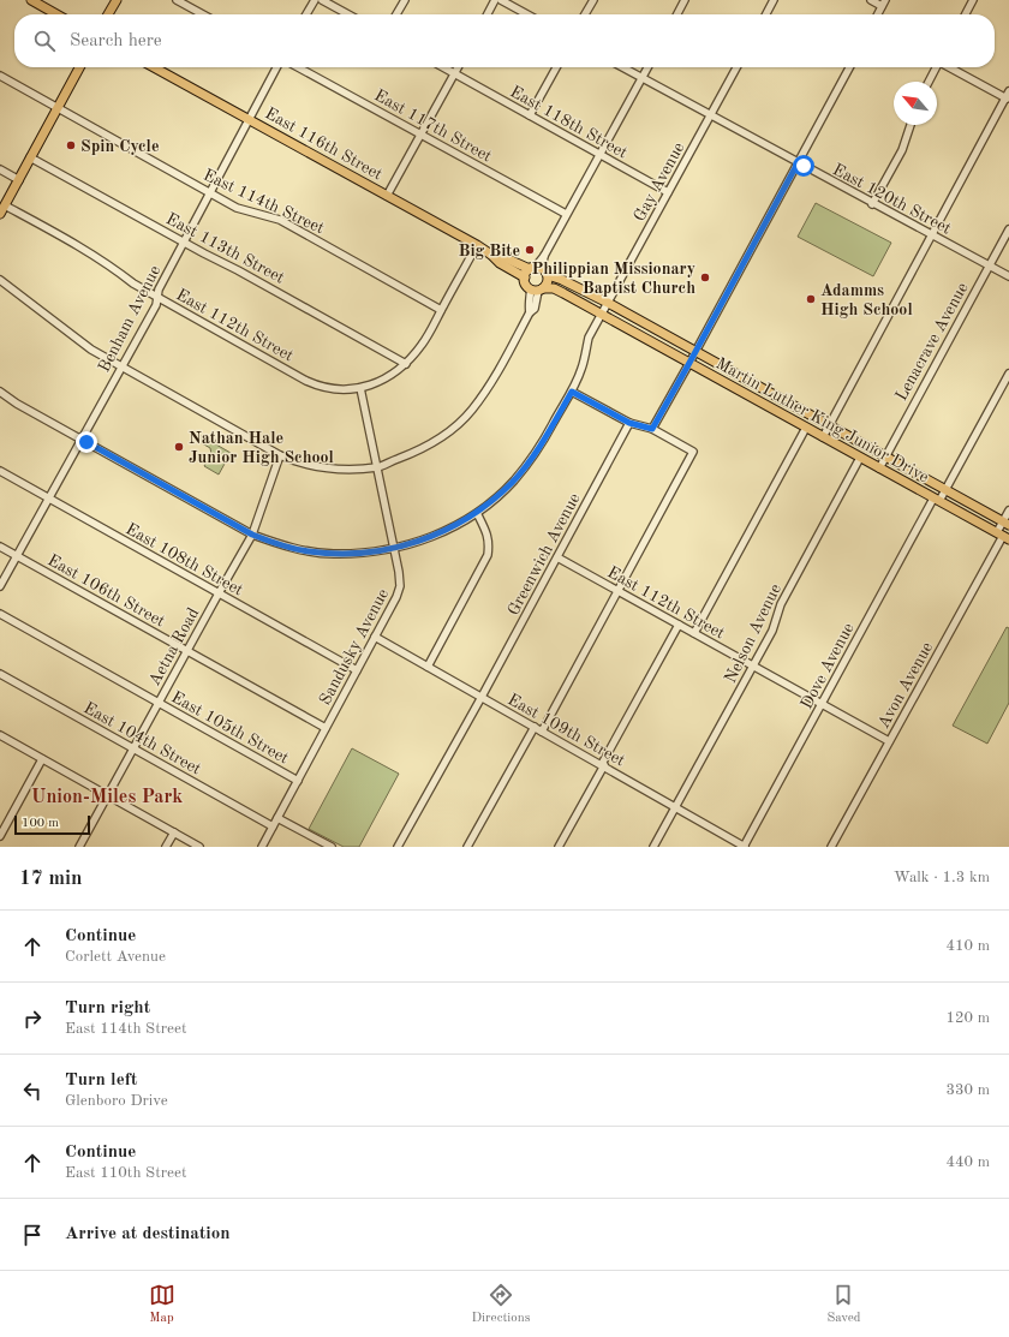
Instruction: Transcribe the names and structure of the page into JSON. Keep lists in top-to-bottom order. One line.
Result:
{"streets":{"main road":["East 116th Street","Martin Luther King Junior Drive"],"street":["East 118th Street","East 117th Street","Gay Avenue","East 120th Street","East 114th Street","East 113th Street","Benham Avenue","East 112th Street","Lenacrave Avenue","Greenwich Avenue","East 108th Street","East 106th Street","Nelson Avenue","Aetna Road","Sandusky Avenue","Dove Avenue","Avon Avenue","East 105th Street","East 109th Street","East 104th Street"]},"crossings":[["East 118th Street","Gay Avenue"],["East 116th Street","Benham Avenue"],["East 116th Street","Martin Luther King Junior Drive"],["Gay Avenue","East 120th Street"],["Gay Avenue","Benham Avenue"],["Gay Avenue","Martin Luther King Junior Drive"],["Gay Avenue","Aetna Road"],["Gay Avenue","Sandusky Avenue"],["East 120th Street","Lenacrave Avenue"],["East 114th Street","Benham Avenue"],["East 113th Street","Benham Avenue"],["Benham Avenue","East 112th Street"],["Benham Avenue","East 108th Street"],["Benham Avenue","East 106th Street"],["East 112th Street","Greenwich Avenue"],["East 112th Street","Nelson Avenue"],["East 112th Street","Sandusky Avenue"],["East 112th Street","Dove Avenue"],["East 112th Street","Avon Avenue"],["Lenacrave Avenue","Martin Luther King Junior Drive"],["Martin Luther King Junior Drive","Nelson Avenue"],["Martin Luther King Junior Drive","Dove Avenue"],["Martin Luther King Junior Drive","Avon Avenue"],["Greenwich Avenue","East 109th Street"],["East 108th Street","Aetna Road"],["East 108th Street","Sandusky Avenue"],["East 106th Street","Aetna Road"],["East 106th Street","Sandusky Avenue"],["Nelson Avenue","East 109th Street"],["Aetna Road","East 105th Street"],["Aetna Road","East 104th Street"],["Sandusky Avenue","East 105th Street"],["Sandusky Avenue","East 109th Street"],["Sandusky Avenue","East 104th Street"],["Dove Avenue","East 109th Street"]],"districts":["Union-Miles Park"],"places":["Spin Cycle","Big Bite","Philippian Missionary Baptist Church","Adamms High School","Nathan Hale Junior High School"],"scale_bar":"100 m","north":"top left","page":{"search":"Search here","scale":"100 m","heading":["17 min","Walk · 1.3 km"],"list":[["Continue","Corlett Avenue","410 m"],["Turn right","East 114th Street","120 m"],["Turn left","Glenboro Drive","330 m"],["Continue","East 110th Street","440 m"],"Arrive at destination"],"nav":["Map","Directions","Saved"]}}
